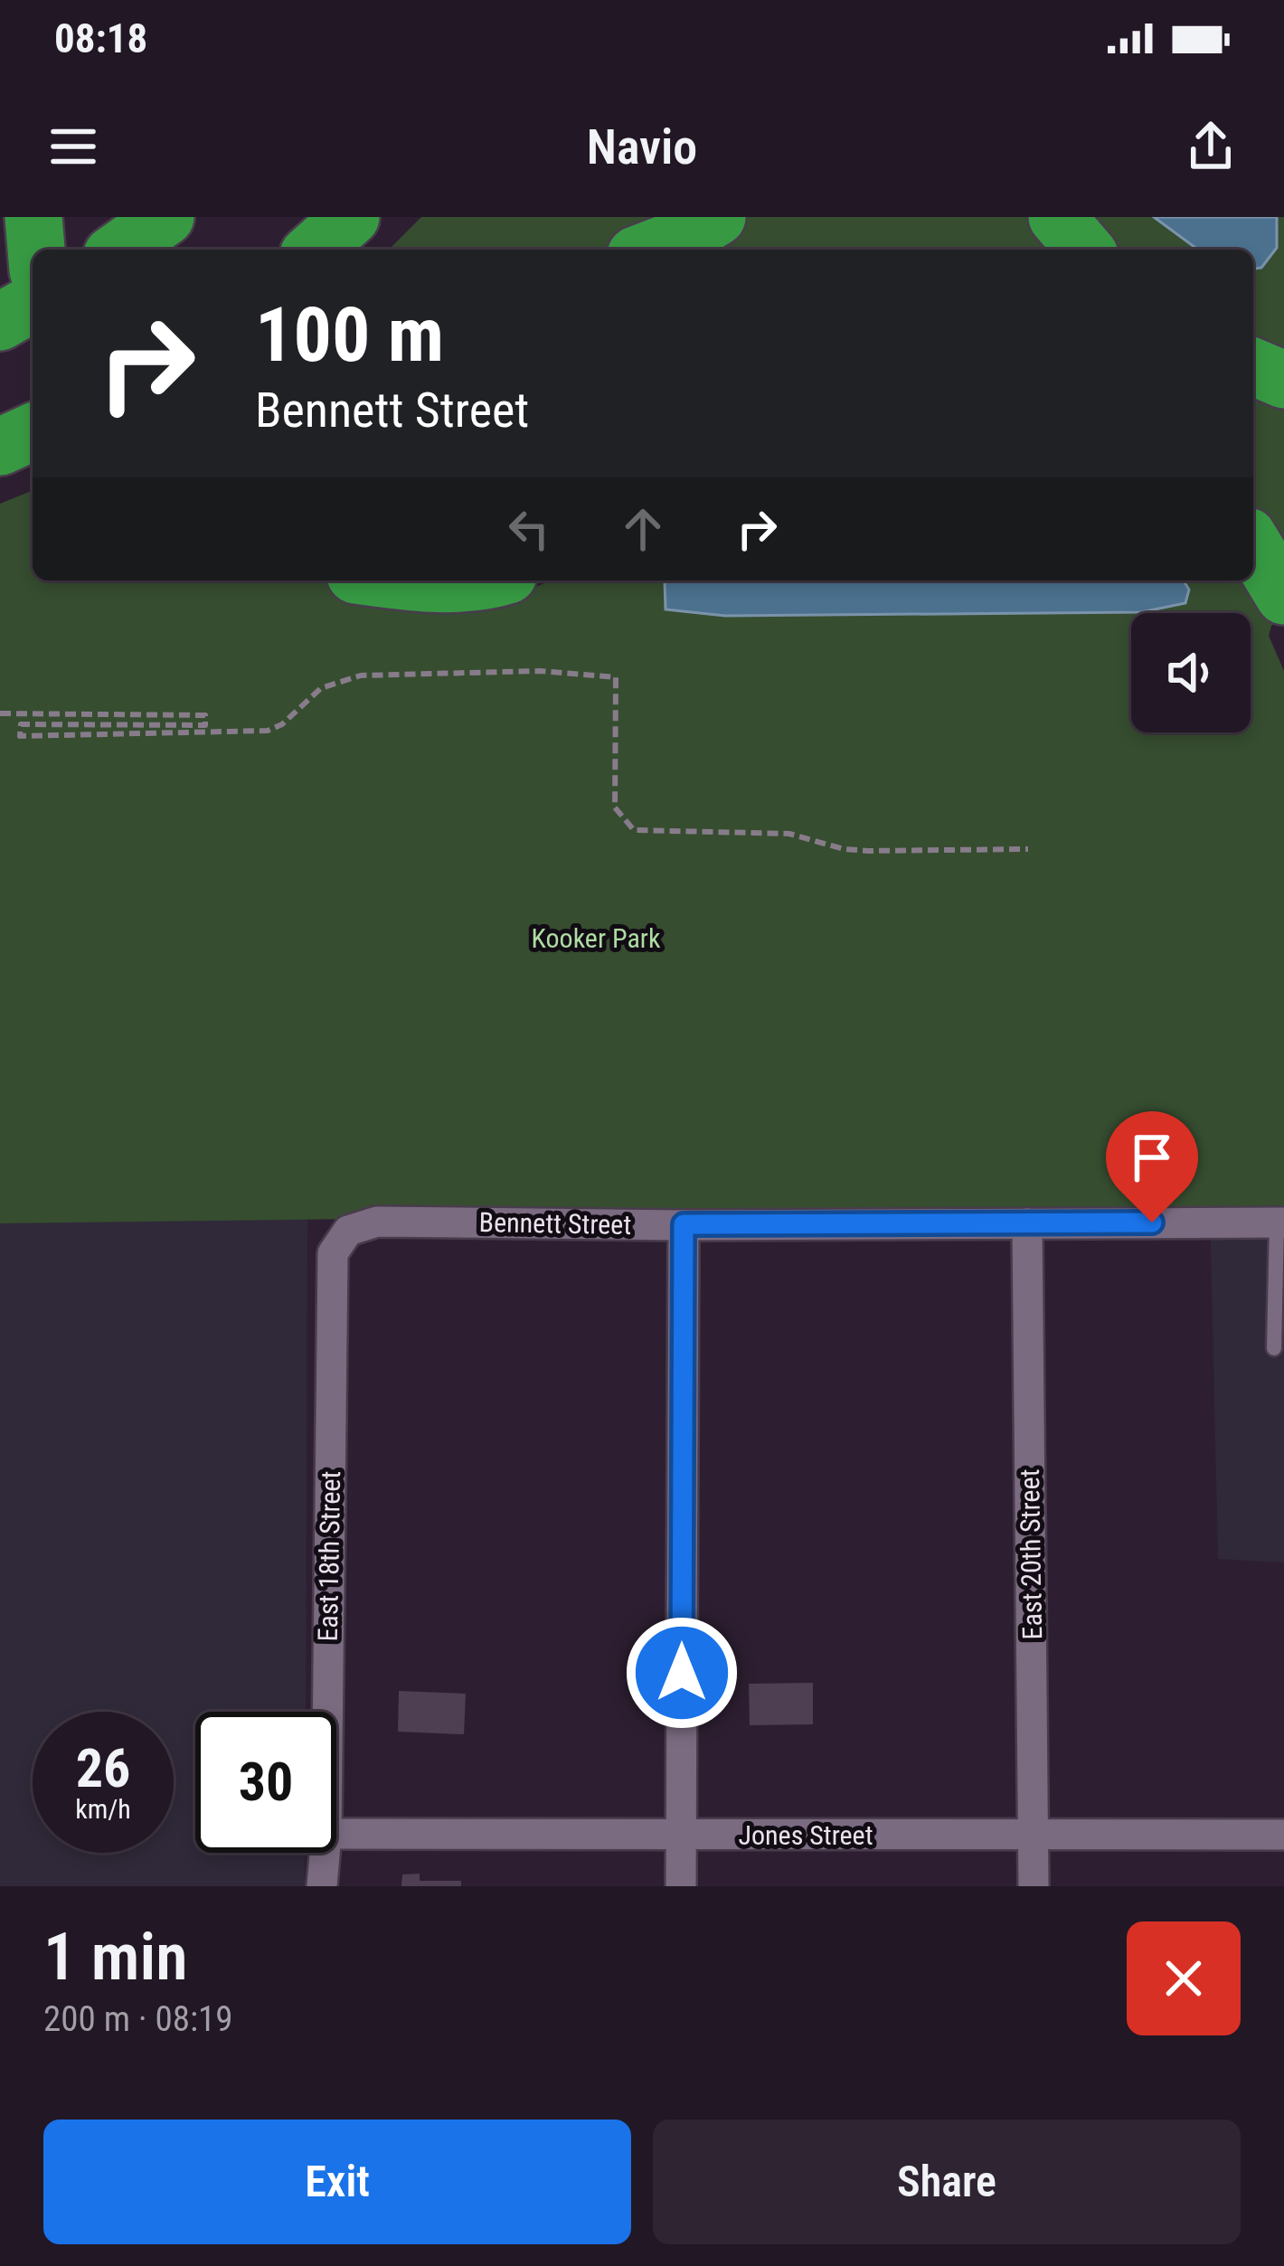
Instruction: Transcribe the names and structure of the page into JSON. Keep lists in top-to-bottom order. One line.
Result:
{"streets":{"street":["Bennett Street","East 20th Street","East 18th Street","Jones Street"]},"crossings":[["Bennett Street","East 20th Street"],["Bennett Street","East 18th Street"],["East 20th Street","Jones Street"]],"parks":["Kooker Park"],"page":{"status":"08:18","header":"Navio","turn":["100 m","Bennett Street"],"speed":"26 km/h","limit":"30","heading":["1 min","200 m · 08:19"],"buttons":["Exit","Share"]}}
